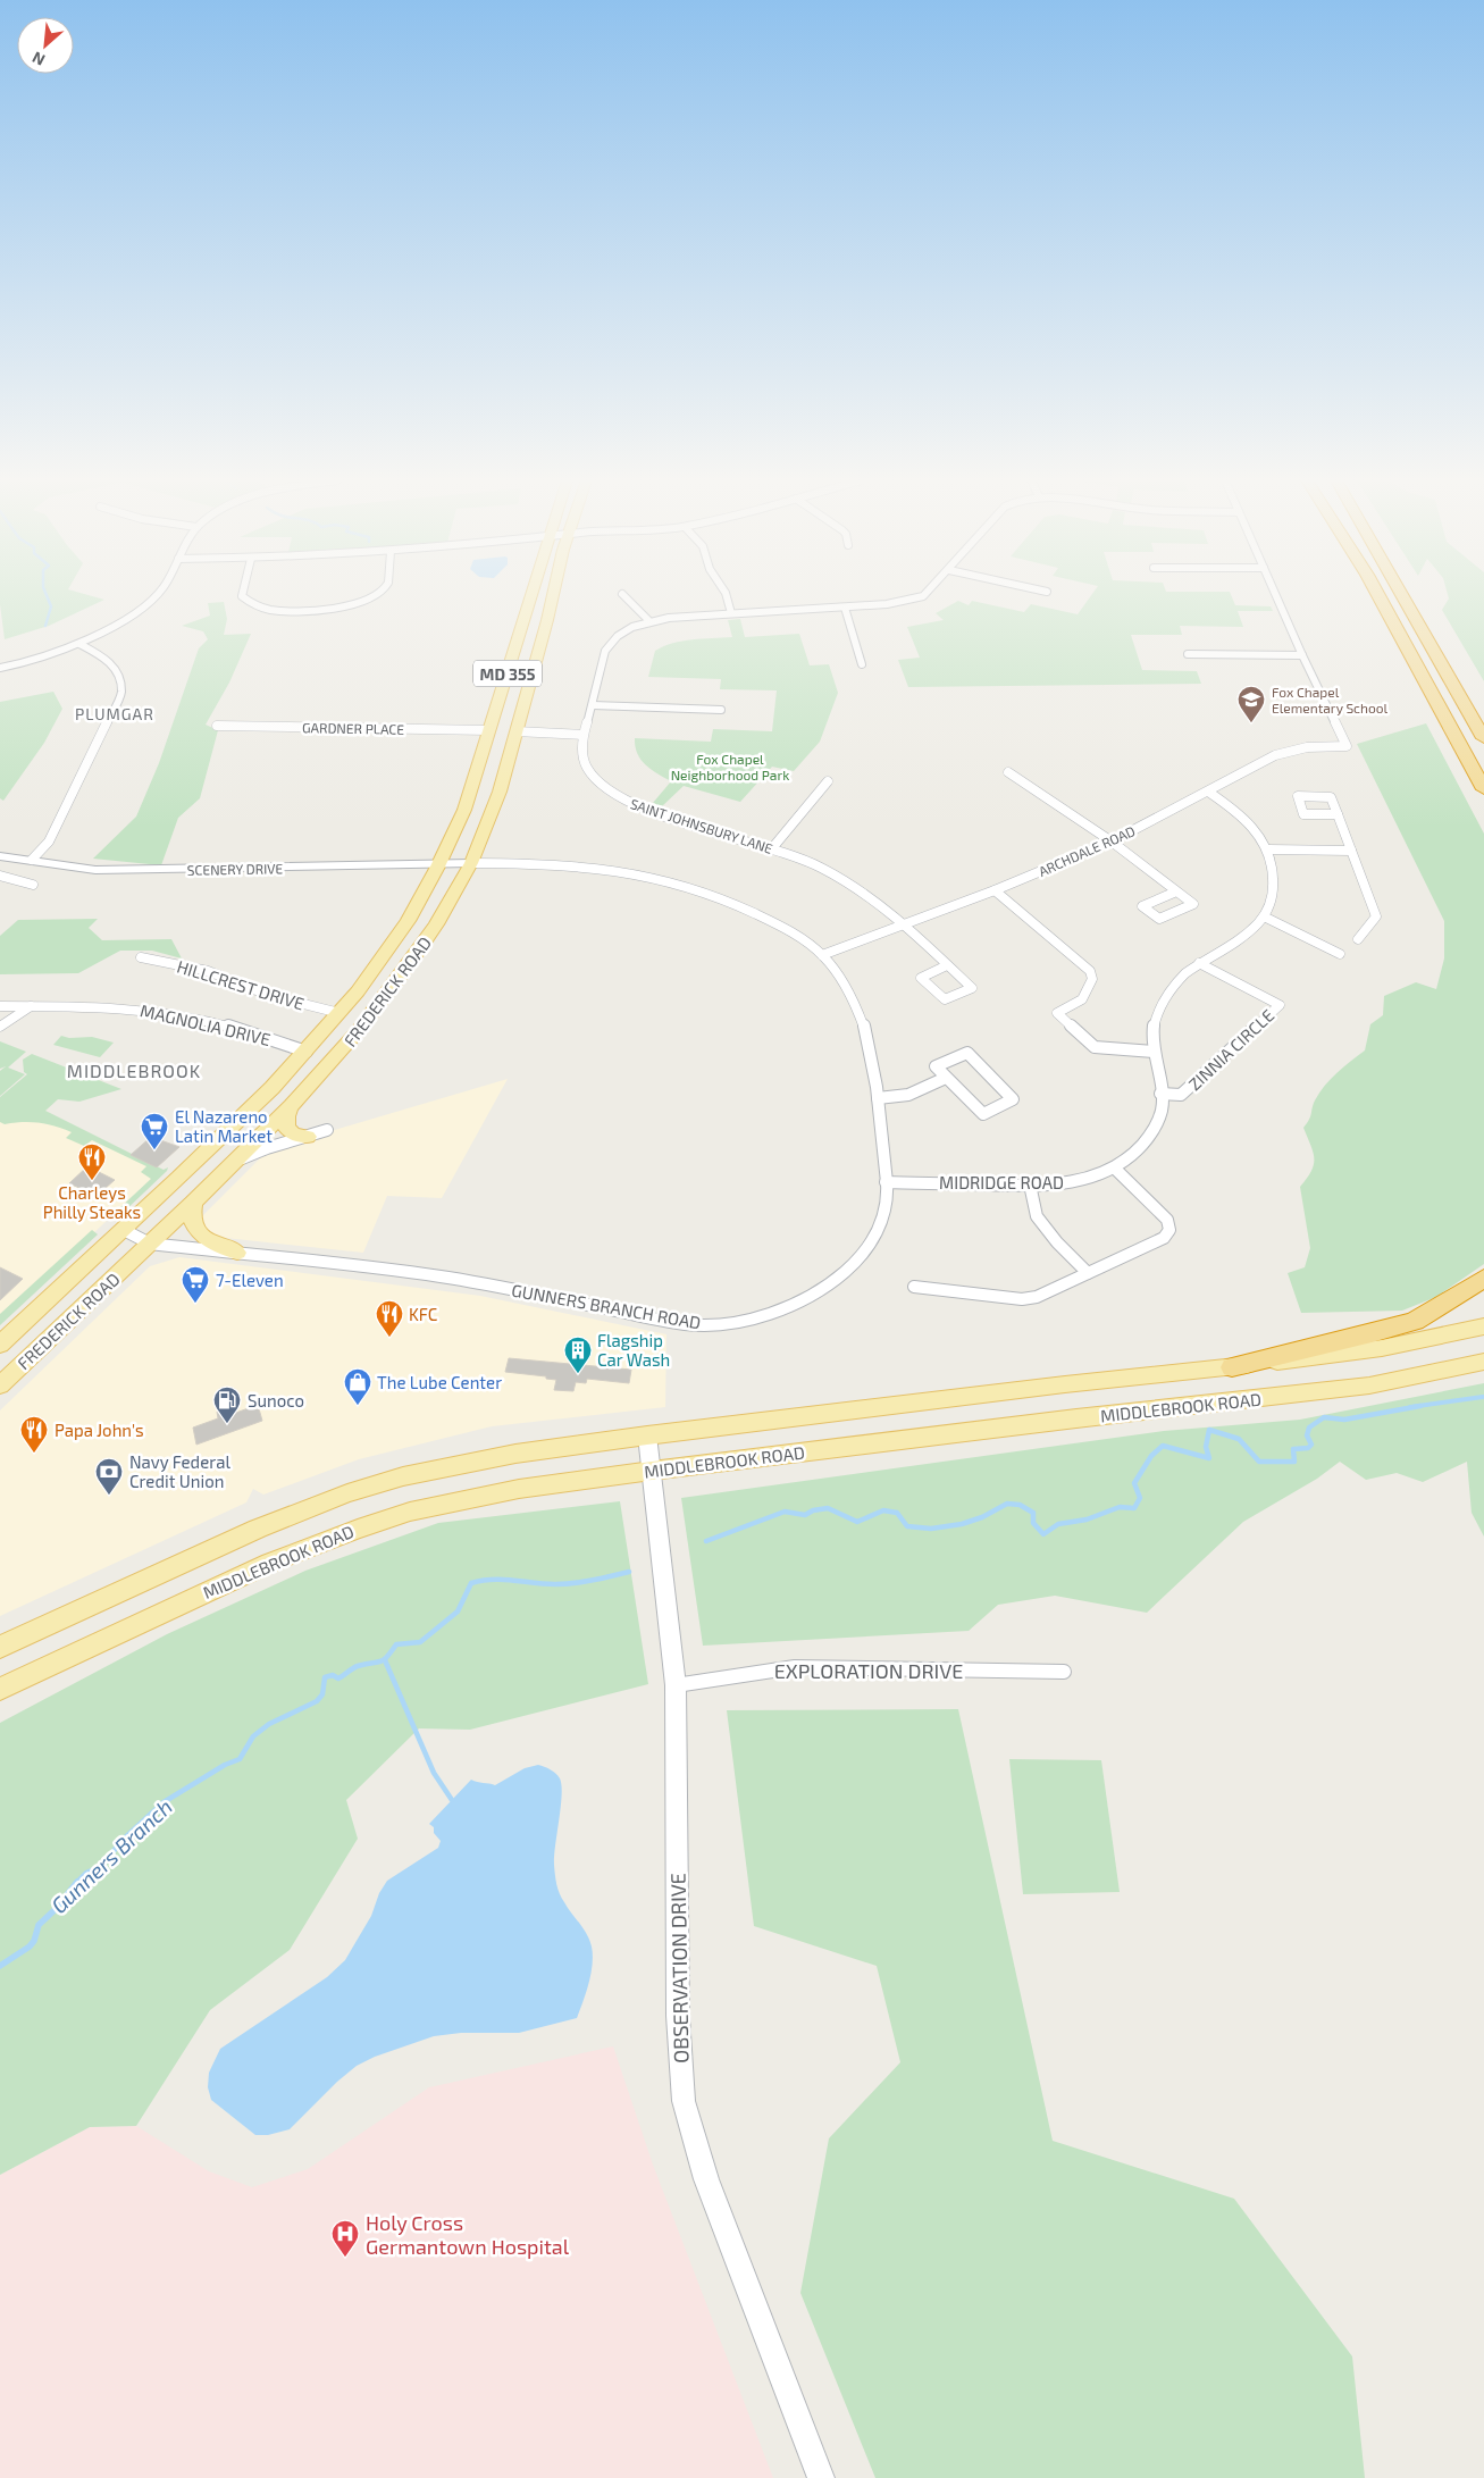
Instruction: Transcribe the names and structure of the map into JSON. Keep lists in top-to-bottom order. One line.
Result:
{"streets":{"main road":["MD 355","FREDERICK ROAD","MIDDLEBROOK ROAD"],"street":["GARDNER PLACE","SAINT JOHNSBURY LANE","ARCHDALE ROAD","SCENERY DRIVE","HILLCREST DRIVE","MAGNOLIA DRIVE","ZINNIA CIRCLE","MIDRIDGE ROAD","GUNNERS BRANCH ROAD","EXPLORATION DRIVE","OBSERVATION DRIVE"]},"crossings":[["GARDNER PLACE","FREDERICK ROAD"],["SAINT JOHNSBURY LANE","ARCHDALE ROAD"],["ARCHDALE ROAD","MIDRIDGE ROAD"],["ARCHDALE ROAD","GUNNERS BRANCH ROAD"],["SCENERY DRIVE","FREDERICK ROAD"],["SCENERY DRIVE","GUNNERS BRANCH ROAD"],["HILLCREST DRIVE","FREDERICK ROAD"],["FREDERICK ROAD","MAGNOLIA DRIVE"],["FREDERICK ROAD","GUNNERS BRANCH ROAD"],["ZINNIA CIRCLE","MIDRIDGE ROAD"],["MIDRIDGE ROAD","GUNNERS BRANCH ROAD"],["MIDDLEBROOK ROAD","OBSERVATION DRIVE"],["EXPLORATION DRIVE","OBSERVATION DRIVE"]],"districts":["PLUMGAR","MIDDLEBROOK"],"water":["Gunners Branch"],"parks":["Fox Chapel Neighborhood Park"],"places":{"school or university":["Fox Chapel Elementary School"],"supermarket":["El Nazareno Latin Market","7-Eleven"],"restaurant":["Charleys Philly Steaks","KFC","Papa John's"],"building":["Flagship Car Wash"],"shop":["The Lube Center"],"fuel station":["Sunoco"],"bank":["Navy Federal Credit Union"],"hospital":["Holy Cross Germantown Hospital"]},"north":"bottom left"}
